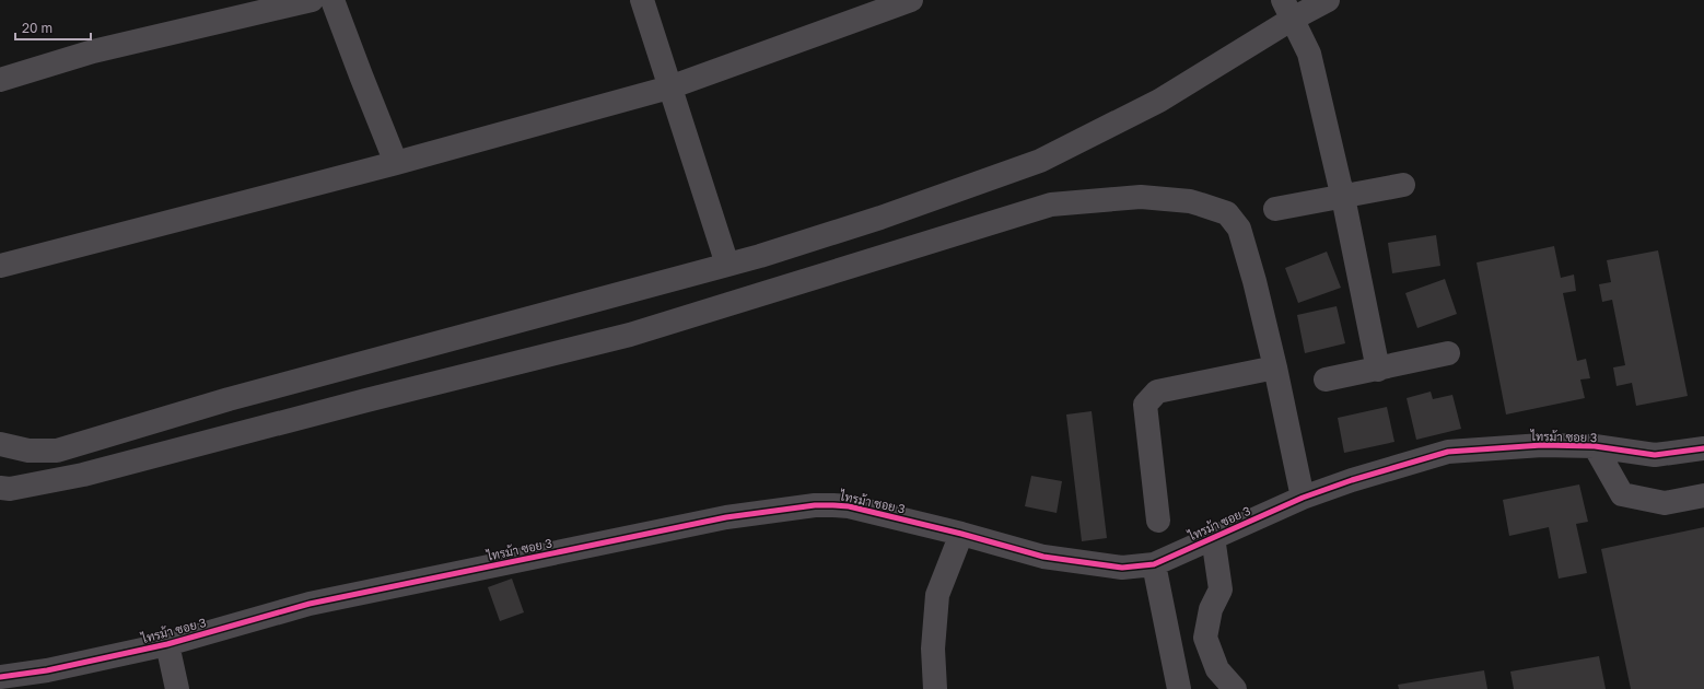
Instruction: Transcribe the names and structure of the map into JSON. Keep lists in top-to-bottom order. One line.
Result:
{"streets":{"street":["ไทรม้า ซอย 3"]},"scale_bar":"20 m"}
